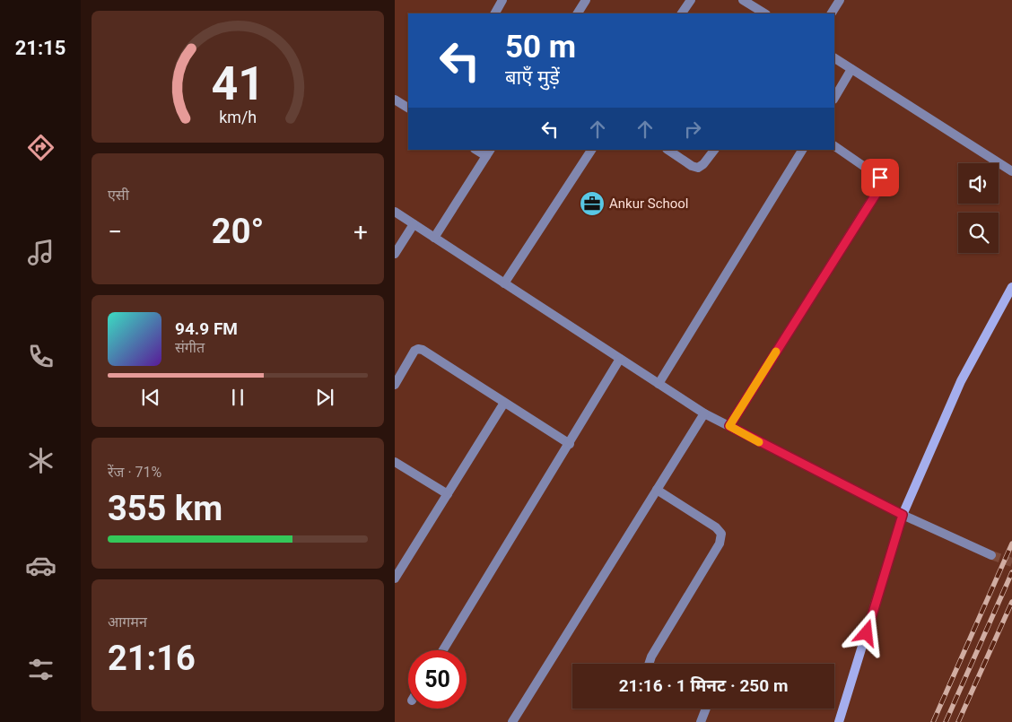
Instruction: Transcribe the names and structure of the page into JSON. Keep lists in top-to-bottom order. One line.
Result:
{"places":{"office":["Ankur School"]},"page":{"tabs":"21:15","turn":["50 m","बाएँ मुड़ें"],"tile":["एसी",["रेंज · 71%","355 km"],["आगमन","21:16"]],"heat":["−","20°","+"],"song":["94.9 FM","संगीत"],"limit":"50","trip":"21:16 · 1 मिनट · 250 m","gauge":["41","km/h"]}}
